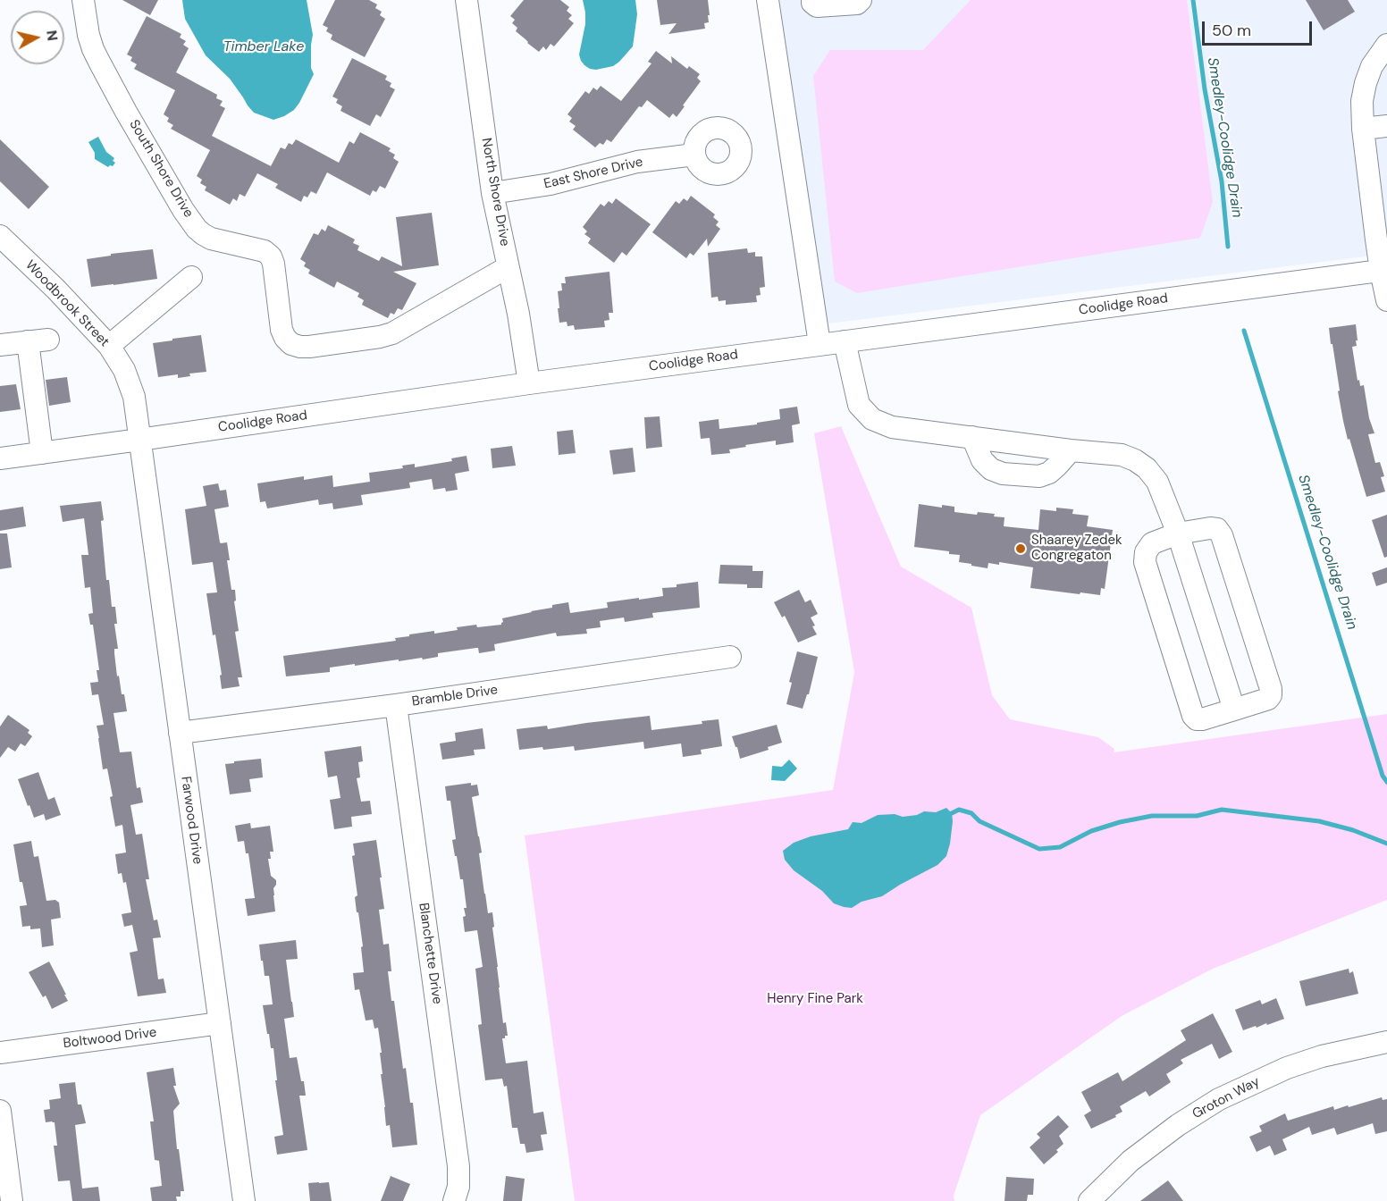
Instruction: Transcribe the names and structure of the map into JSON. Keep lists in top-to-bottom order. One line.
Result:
{"streets":{"street":["South Shore Drive","East Shore Drive","North Shore Drive","Woodbrook Street","Coolidge Road","Bramble Drive","Farwood Drive","Blanchette Drive","Boltwood Drive","Groton Way"]},"crossings":[["South Shore Drive","North Shore Drive"],["East Shore Drive","North Shore Drive"],["North Shore Drive","Coolidge Road"],["Woodbrook Street","Coolidge Road"],["Woodbrook Street","Farwood Drive"],["Coolidge Road","Farwood Drive"],["Bramble Drive","Farwood Drive"],["Bramble Drive","Blanchette Drive"],["Farwood Drive","Boltwood Drive"]],"water":["Timber Lake","Smedley-Coolidge Drain"],"parks":["Henry Fine Park"],"places":["Shaarey Zedek Congregaton"],"scale_bar":"50 m","north":"right"}
